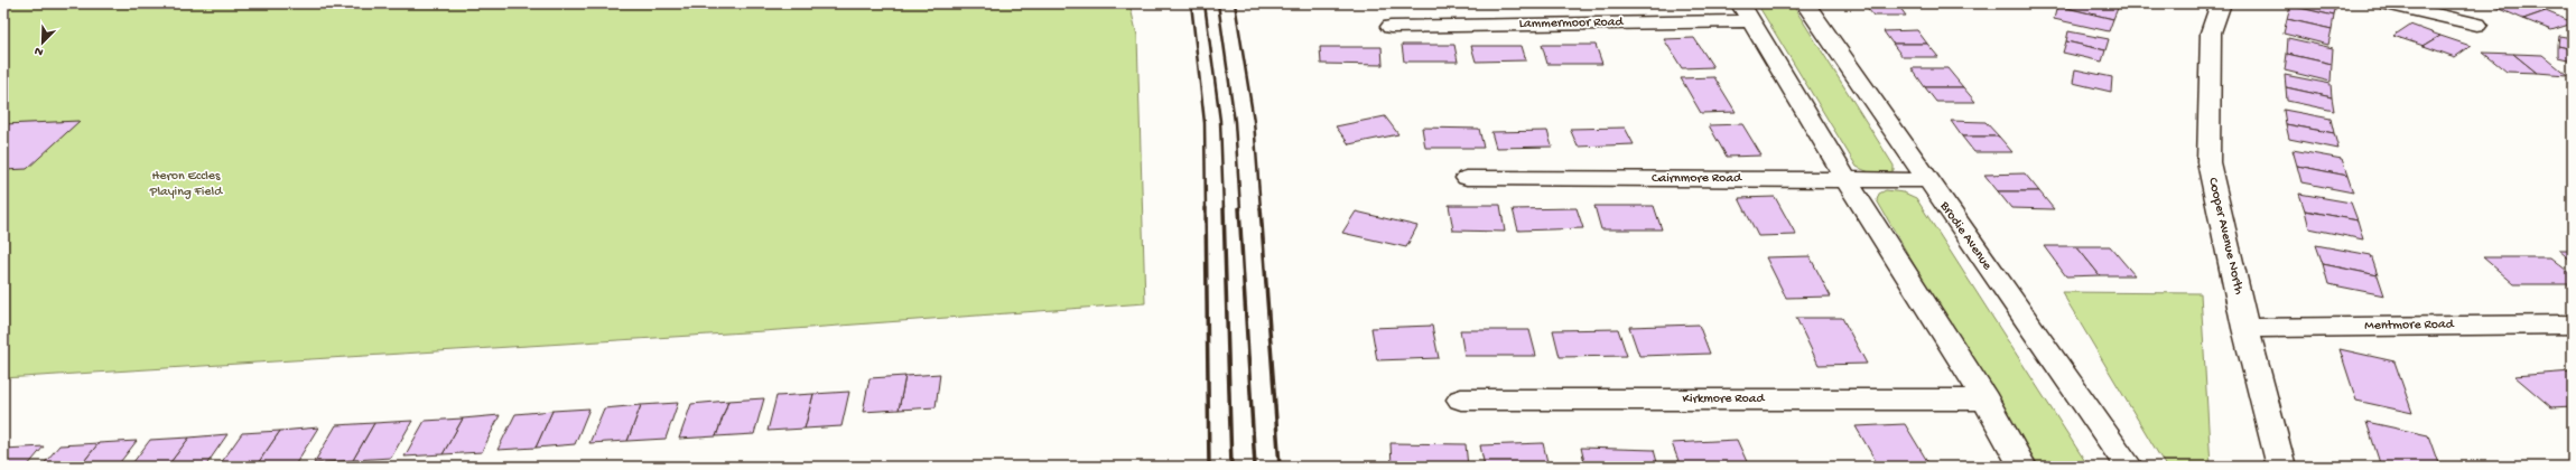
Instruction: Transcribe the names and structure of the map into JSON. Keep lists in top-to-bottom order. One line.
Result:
{"streets":{"street":["Lammermoor Road","Cairnmore Road","Brodie Avenue","Cooper Avenue North","Mentmore Road","Kirkmore Road"]},"crossings":[["Cairnmore Road","Brodie Avenue"],["Cooper Avenue North","Mentmore Road"]],"parks":["Heron Eccles Playing Field"],"north":"bottom left"}
